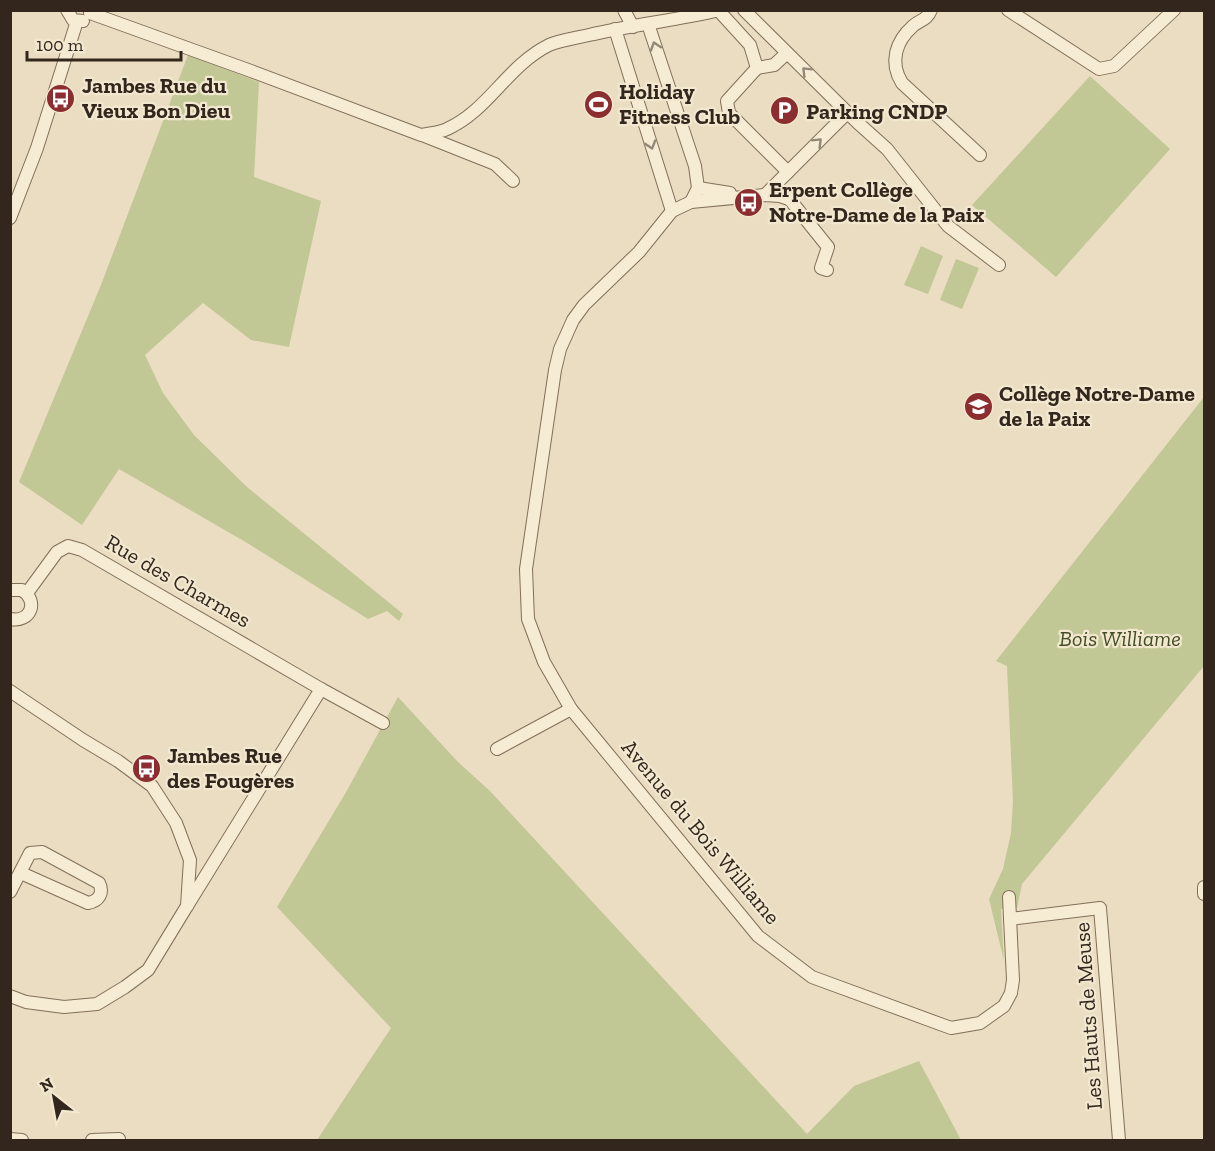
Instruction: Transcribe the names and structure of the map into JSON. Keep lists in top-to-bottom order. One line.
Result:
{"streets":{"street":["Rue des Charmes","Avenue du Bois Williame","Les Hauts de Meuse"]},"crossings":[["Avenue du Bois Williame","Les Hauts de Meuse"]],"parks":["Bois Williame"],"places":{"bus stop":["Jambes Rue du Vieux Bon Dieu","Erpent Collège Notre-Dame de la Paix","Jambes Rue des Fougères"],"sports":["Holiday Fitness Club"],"parking":["Parking CNDP"],"school or university":["Collège Notre-Dame de la Paix"]},"scale_bar":"100 m","north":"top left"}
